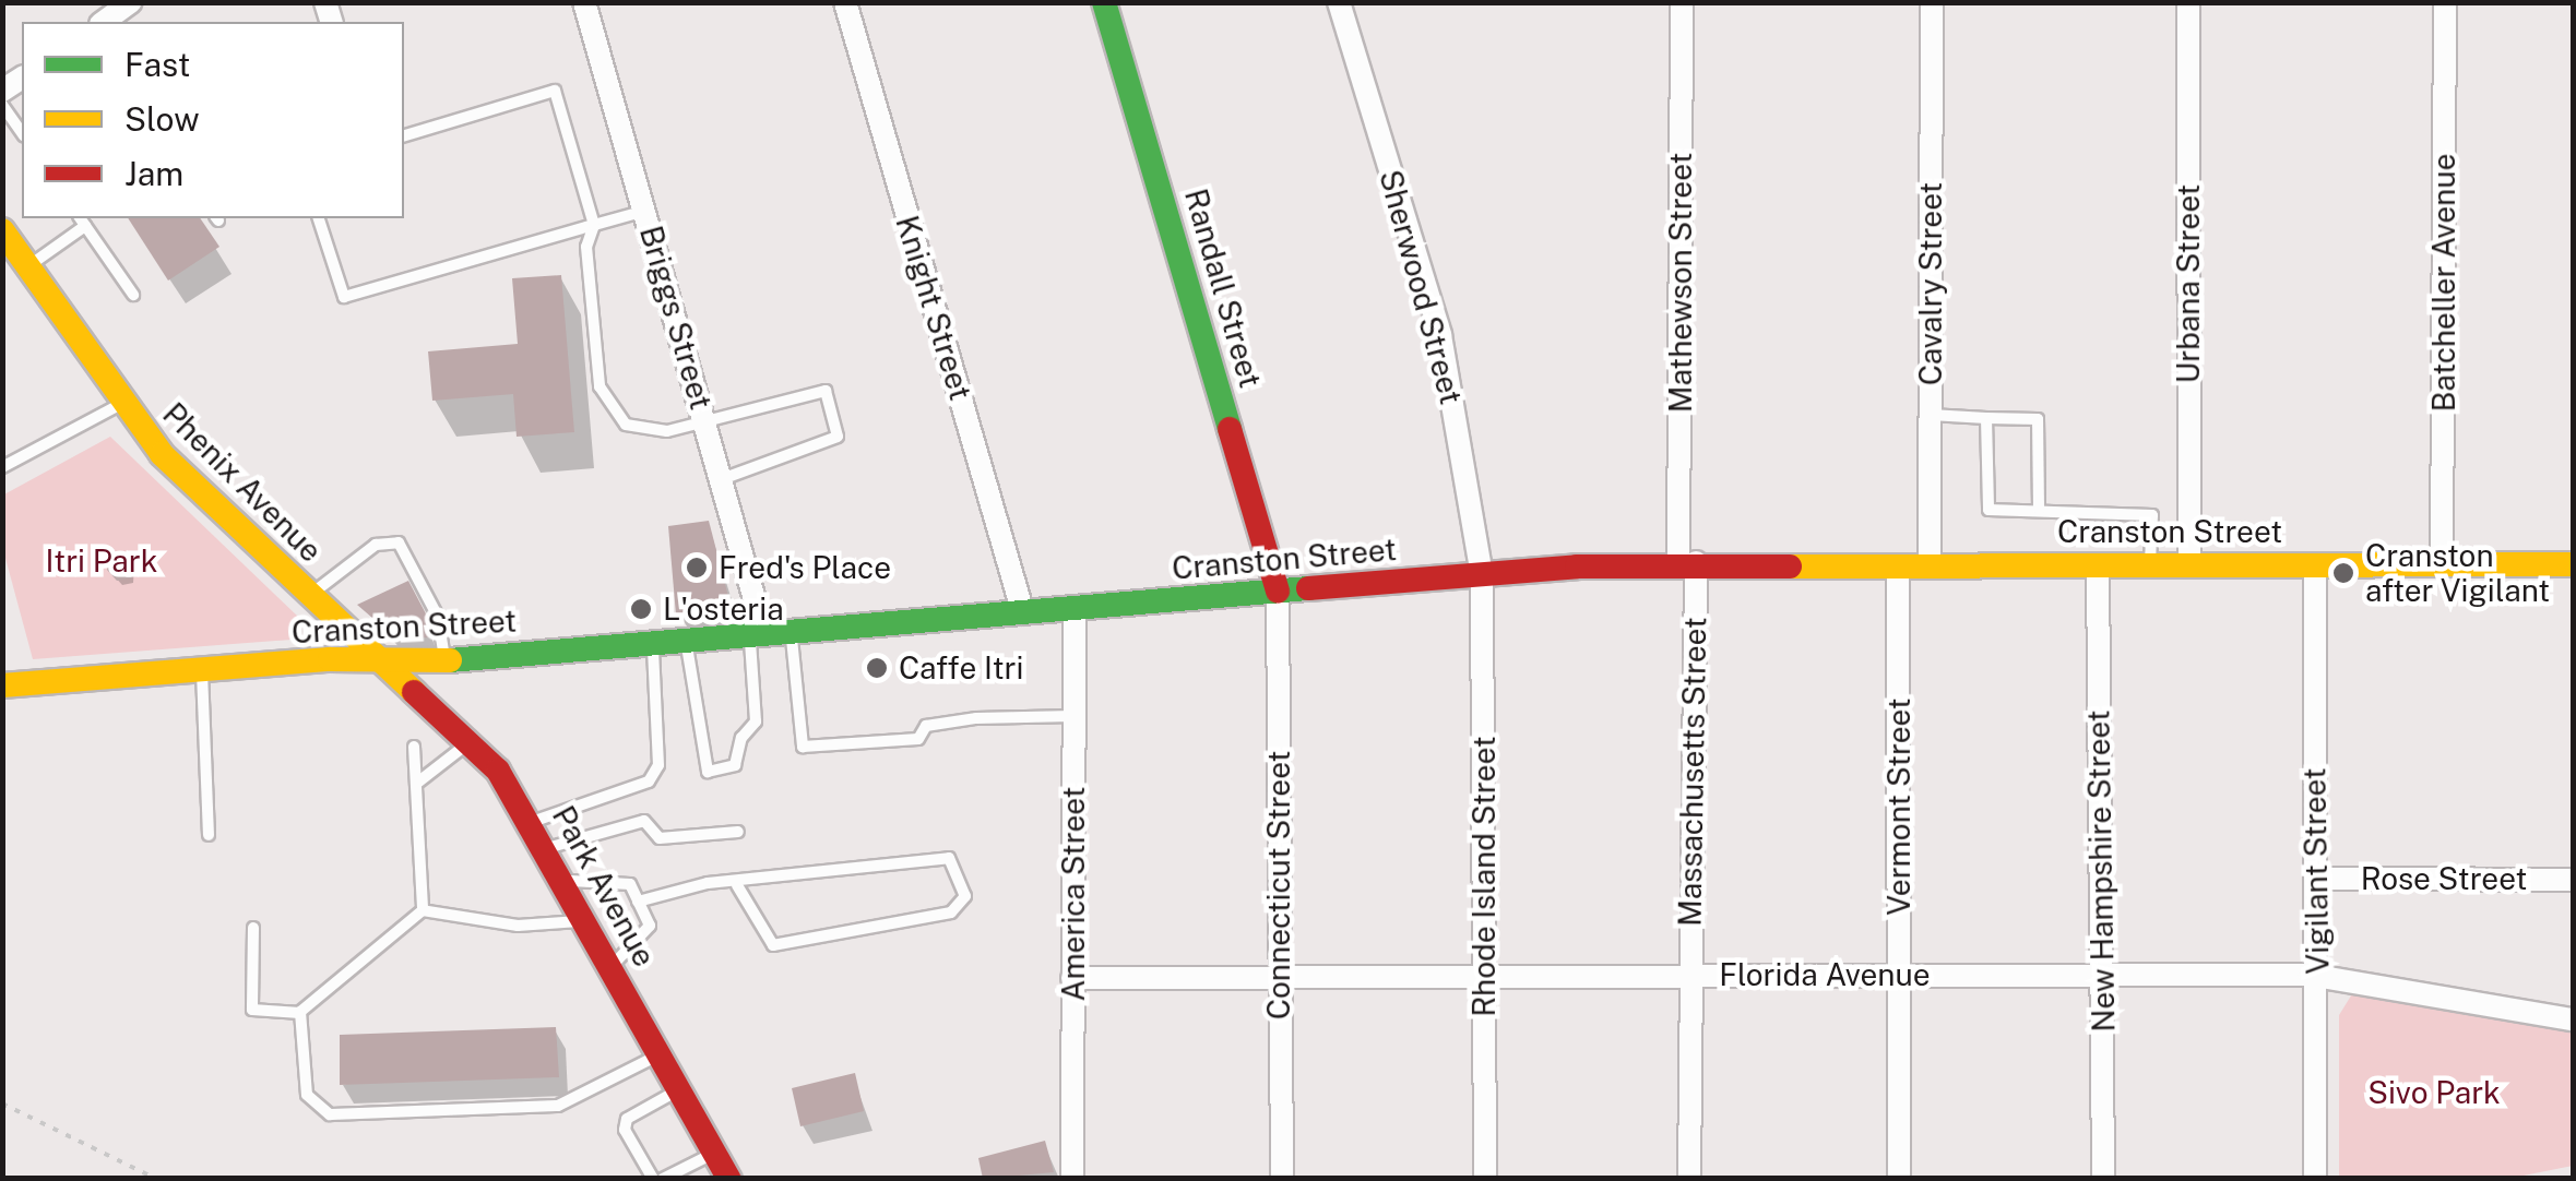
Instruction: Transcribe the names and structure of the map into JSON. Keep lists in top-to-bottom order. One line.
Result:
{"streets":{"main road":["Randall Street","Phenix Avenue","Cranston Street","Park Avenue"],"street":["Mathewson Street","Batcheller Avenue","Cavalry Street","Urbana Street","Sherwood Street","Knight Street","Briggs Street","Massachusetts Street","Vermont Street","New Hampshire Street","Vigilant Street","Rhode Island Street","Rose Street","Connecticut Street","America Street","Florida Avenue"]},"crossings":[["Mathewson Street","Cranston Street"],["Mathewson Street","Massachusetts Street"],["Batcheller Avenue","Cranston Street"],["Cavalry Street","Cranston Street"],["Urbana Street","Cranston Street"],["Sherwood Street","Cranston Street"],["Sherwood Street","Rhode Island Street"],["Randall Street","Cranston Street"],["Randall Street","Connecticut Street"],["Knight Street","Cranston Street"],["Briggs Street","Cranston Street"],["Phenix Avenue","Cranston Street"],["Phenix Avenue","Park Avenue"],["Cranston Street","Massachusetts Street"],["Cranston Street","Vermont Street"],["Cranston Street","New Hampshire Street"],["Cranston Street","Vigilant Street"],["Cranston Street","Rhode Island Street"],["Cranston Street","Connecticut Street"],["Cranston Street","Park Avenue"],["Cranston Street","America Street"],["Massachusetts Street","Florida Avenue"],["Vermont Street","Florida Avenue"],["New Hampshire Street","Florida Avenue"],["Vigilant Street","Rose Street"],["Vigilant Street","Florida Avenue"],["Rhode Island Street","Florida Avenue"],["Connecticut Street","Florida Avenue"],["America Street","Florida Avenue"]],"parks":["Itri Park","Sivo Park"],"places":["Fred's Place","Cranston after Vigilant","L'osteria","Caffe Itri"],"legend":["Fast","Slow","Jam"]}
